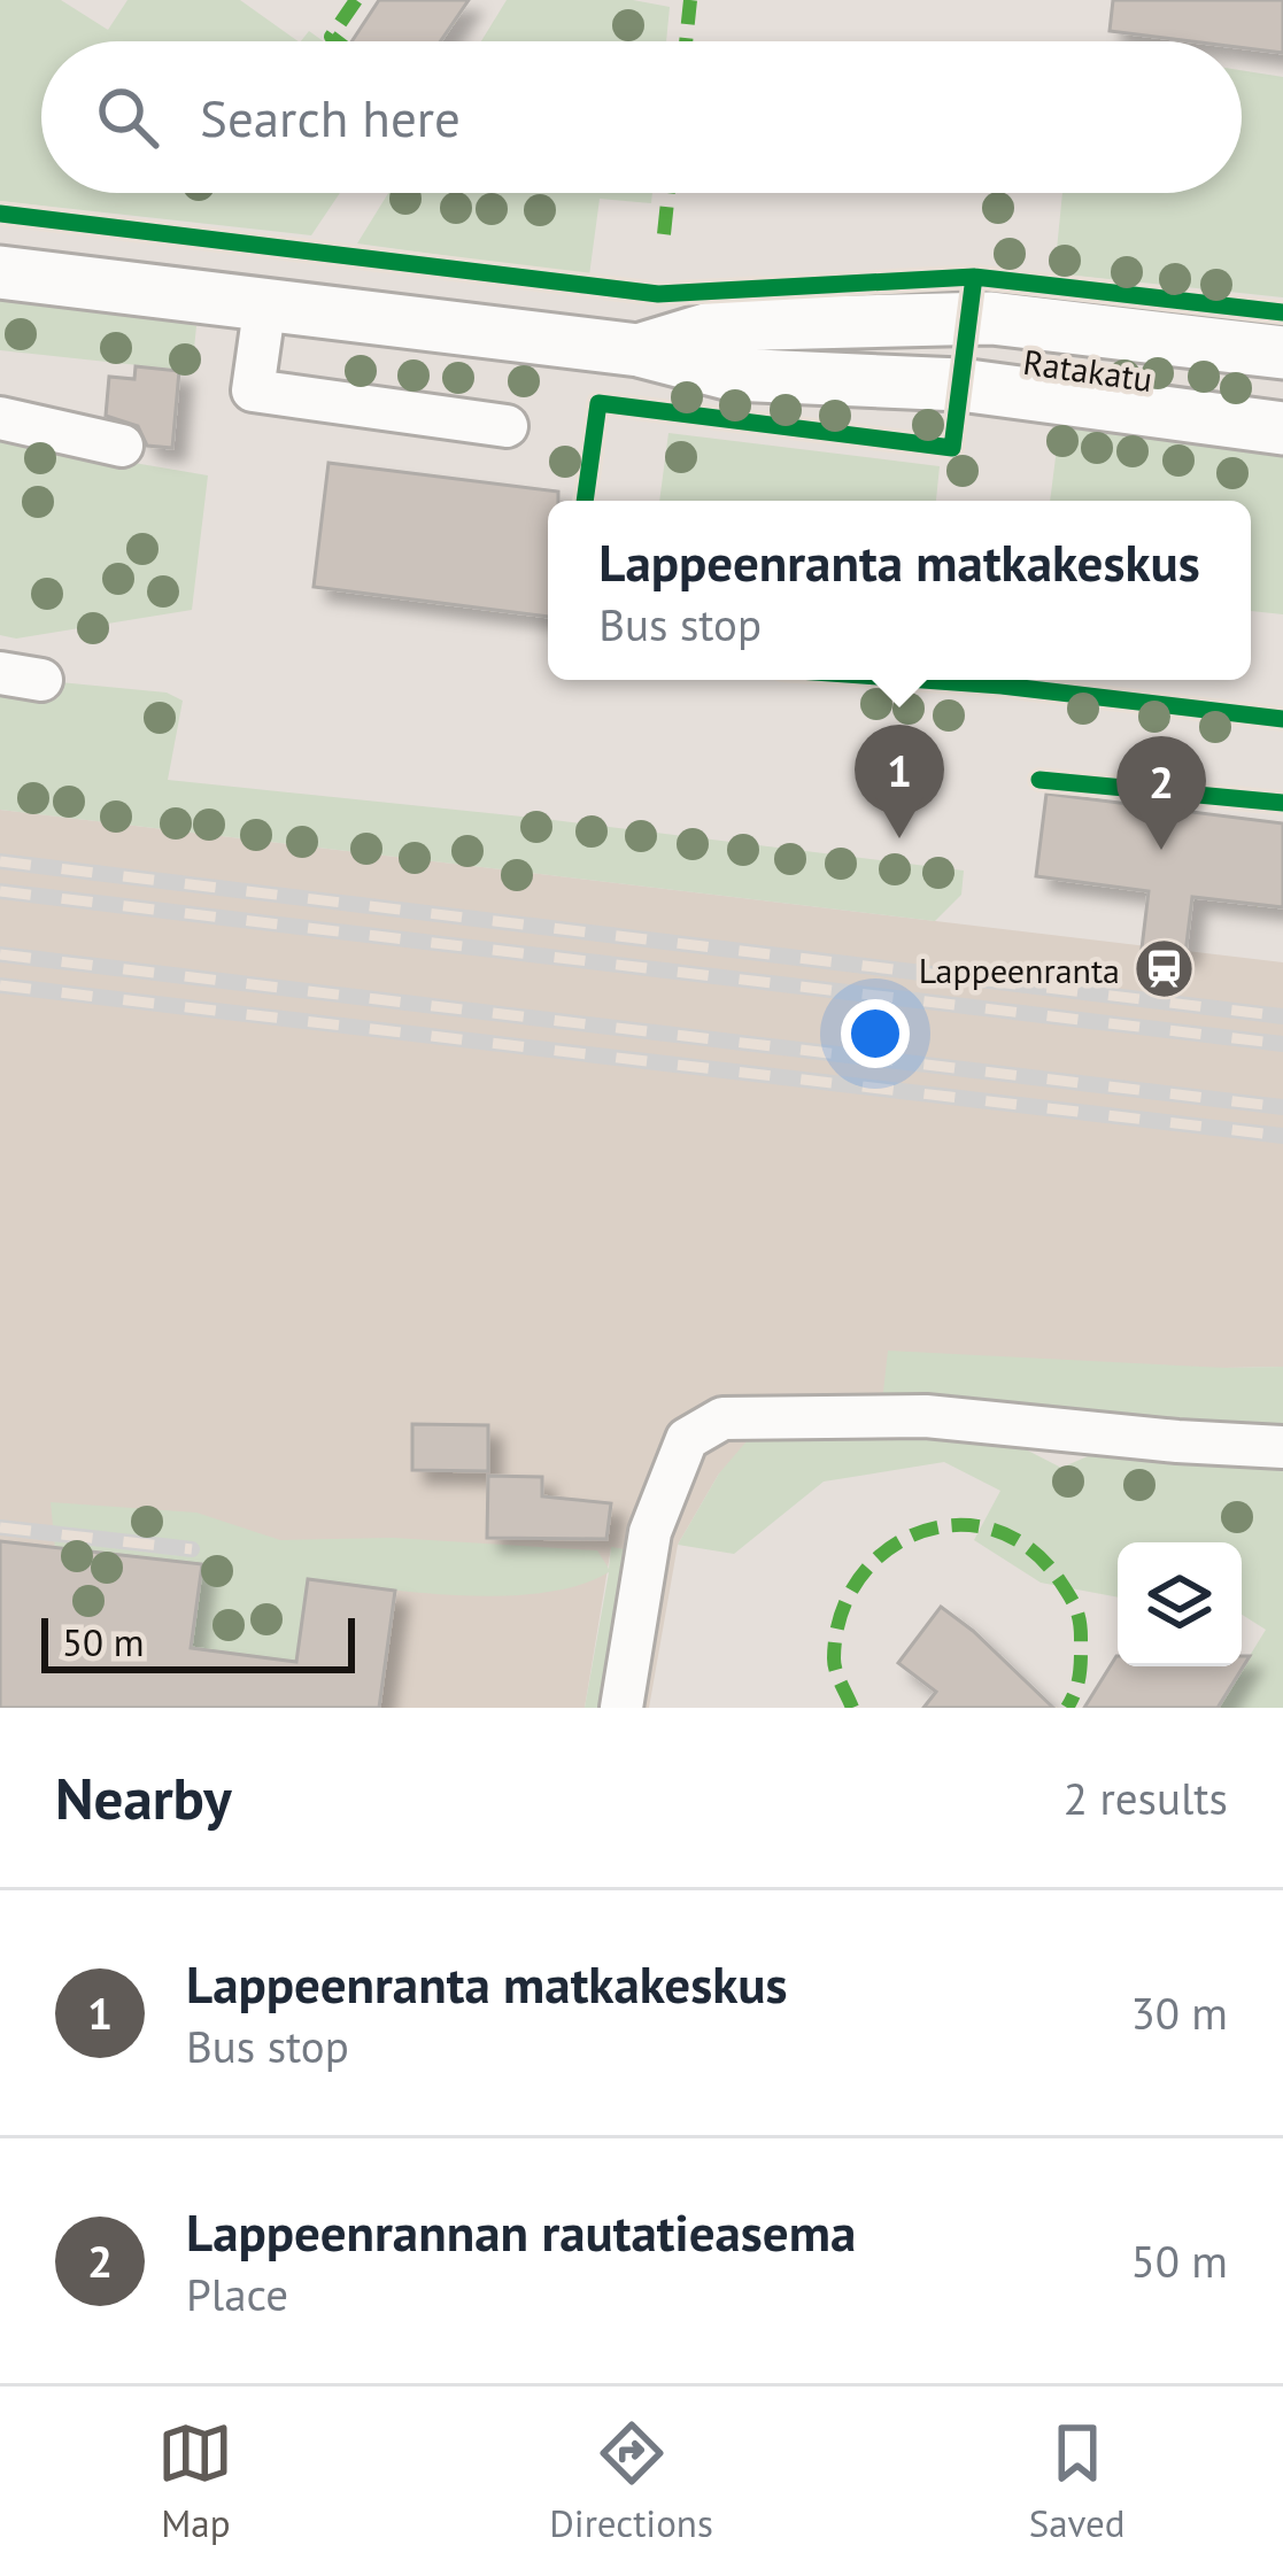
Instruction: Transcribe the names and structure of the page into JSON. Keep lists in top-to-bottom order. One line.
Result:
{"streets":{"main road":["Ratakatu"]},"places":{"station":["Lappeenranta"]},"scale_bar":"50 m","page":{"search":"Search here","popup":["Lappeenranta matkakeskus","Bus stop"],"pins":["1","2"],"scale":"50 m","heading":["Nearby","2 results"],"list":[{"mark":"1","name":"Lappeenranta matkakeskus","note":"Bus stop","value":"30 m"},{"mark":"2","name":"Lappeenrannan rautatieasema","note":"Place","value":"50 m"}],"nav":["Map","Directions","Saved"]}}
